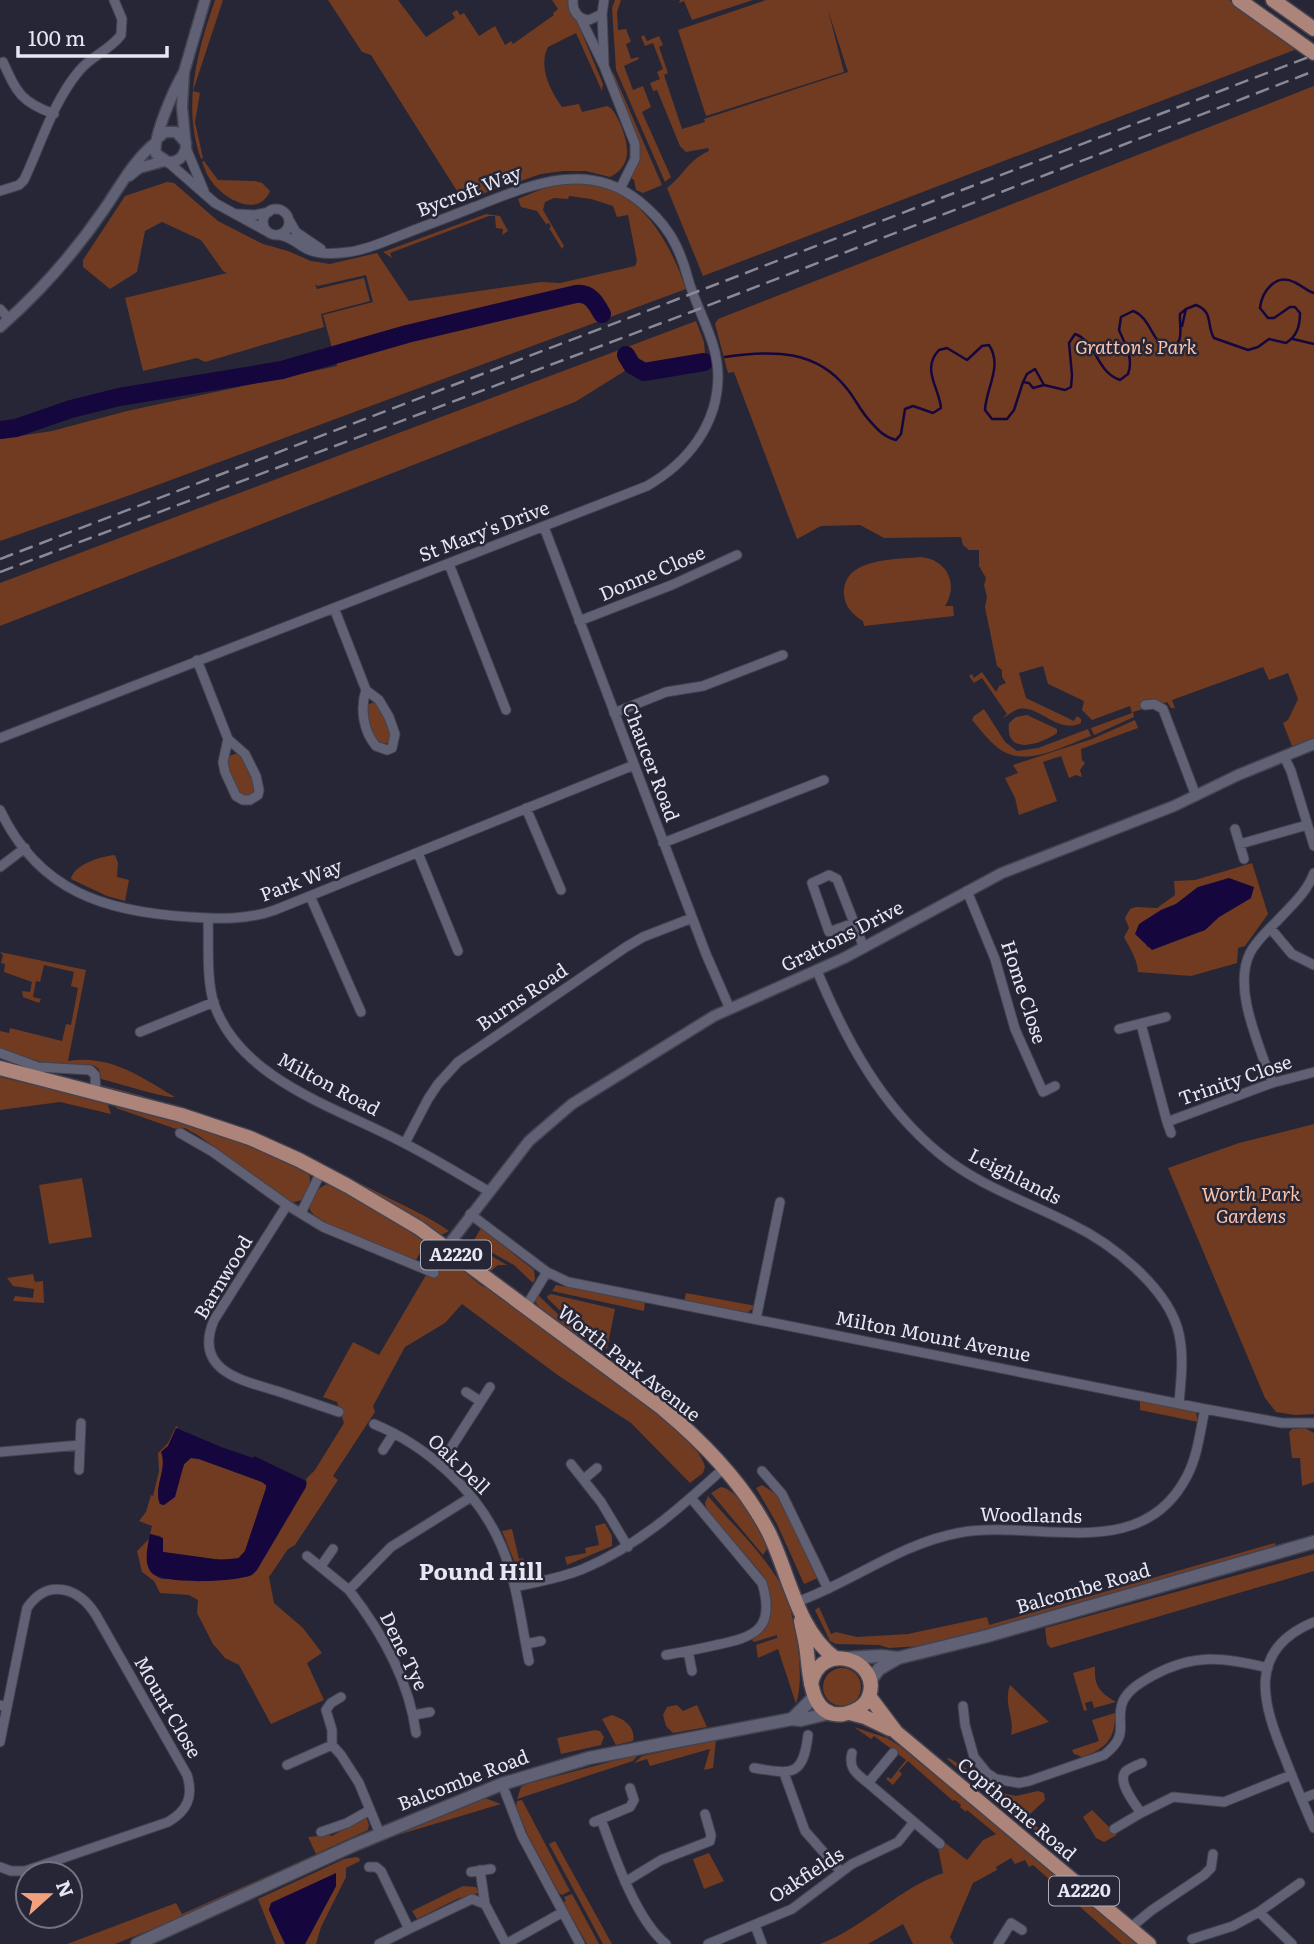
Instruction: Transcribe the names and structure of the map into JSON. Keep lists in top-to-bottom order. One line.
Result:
{"streets":{"main road":["A2220","Worth Park Avenue","Balcombe Road","Copthorne Road"],"street":["Bycroft Way","St Mary's Drive","Donne Close","Chaucer Road","Park Way","Grattons Drive","Home Close","Burns Road","Trinity Close","Milton Road","Leighlands","Barnwood","Milton Mount Avenue","Oak Dell","Woodlands","Dene Tye","Mount Close","Oakfields"]},"crossings":[["Bycroft Way","St Mary's Drive"],["St Mary's Drive","Chaucer Road"],["Donne Close","Chaucer Road"],["Chaucer Road","Park Way"],["Chaucer Road","Grattons Drive"],["Chaucer Road","Burns Road"],["Park Way","Milton Road"],["Grattons Drive","Home Close"],["Grattons Drive","Milton Road"],["Grattons Drive","Leighlands"],["Grattons Drive","Milton Mount Avenue"],["Grattons Drive","Worth Park Avenue"],["Burns Road","Milton Road"],["Leighlands","Milton Mount Avenue"],["Milton Mount Avenue","Woodlands"],["Worth Park Avenue","Woodlands"],["Worth Park Avenue","Balcombe Road"],["Worth Park Avenue","Copthorne Road"],["Balcombe Road","Copthorne Road"]],"districts":["Pound Hill"],"parks":["Gratton's Park","Worth Park Gardens"],"scale_bar":"100 m","north":"right"}
